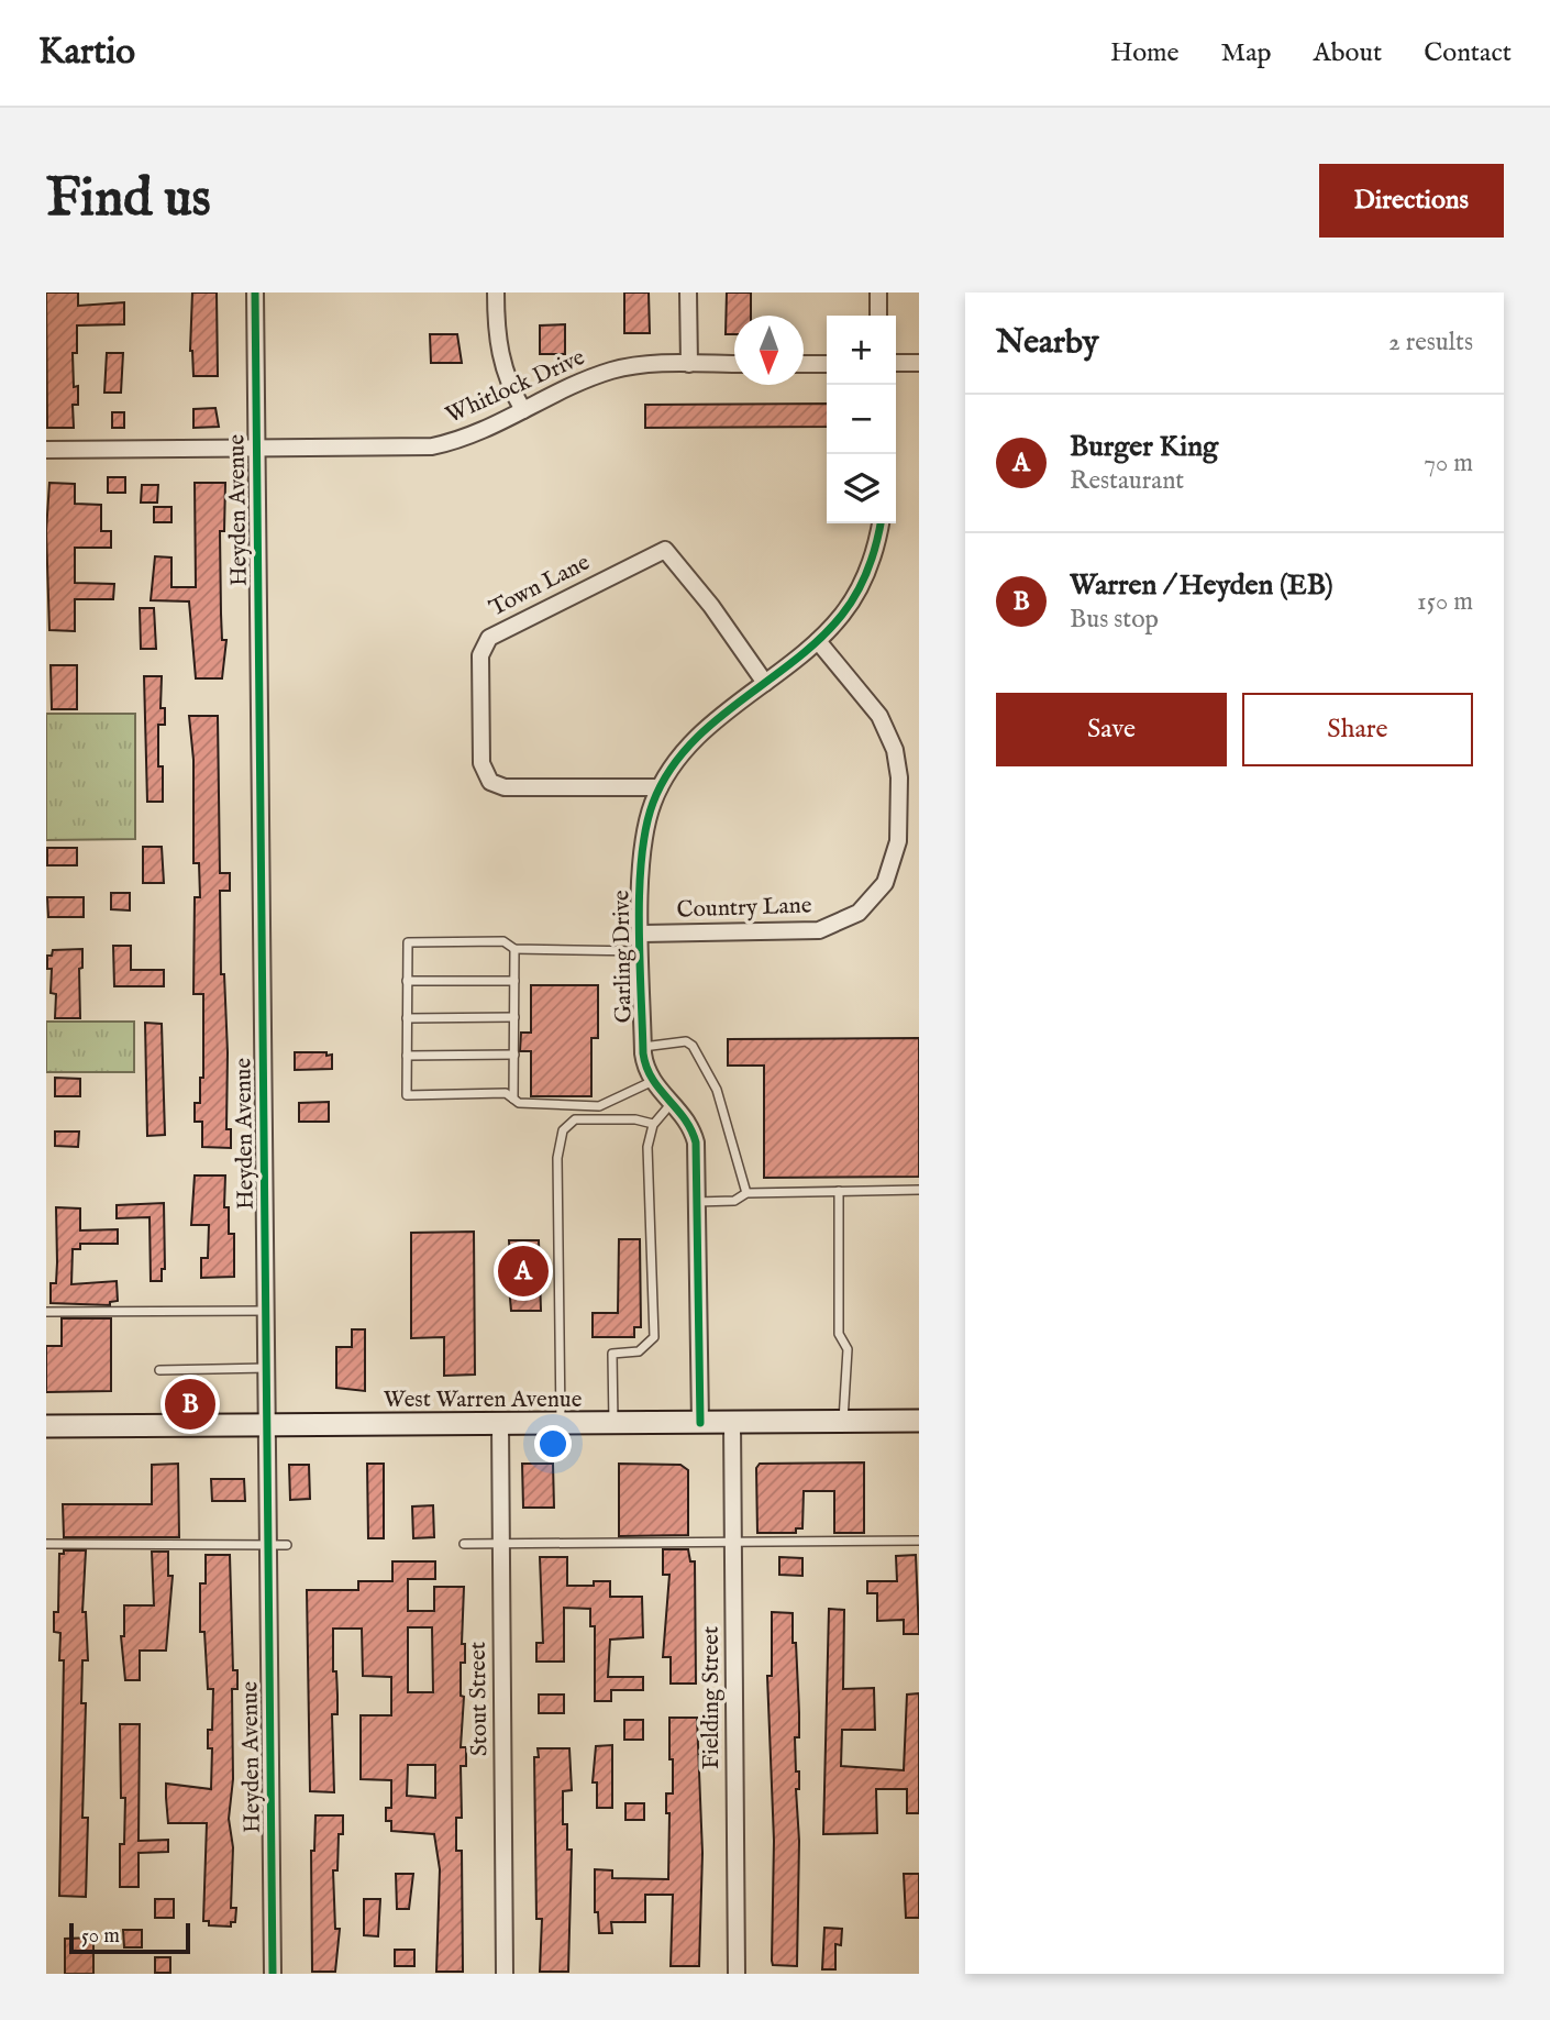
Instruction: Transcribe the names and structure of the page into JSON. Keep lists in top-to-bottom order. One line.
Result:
{"streets":{"main road":["West Warren Avenue"],"street":["Whitlock Drive","Heyden Avenue","Town Lane","Country Lane","Garling Drive","Fielding Street","Stout Street"]},"crossings":[["Whitlock Drive","Heyden Avenue"],["Heyden Avenue","West Warren Avenue"],["Town Lane","Garling Drive"],["Country Lane","Garling Drive"],["West Warren Avenue","Fielding Street"],["West Warren Avenue","Stout Street"]],"scale_bar":"50 m","north":"bottom","page":{"header":"Kartio","nav":["Home","Map","About","Contact"],"buttons":["Directions",["Save","Share"]],"title":"Find us","heading":["Nearby","2 results"],"map_buttons":["+","−"],"list":[{"mark":"A","name":"Burger King","note":"Restaurant","value":"70 m"},{"mark":"B","name":"Warren / Heyden (EB)","note":"Bus stop","value":"150 m"}],"pins":["A","B"],"scale":"50 m"}}
